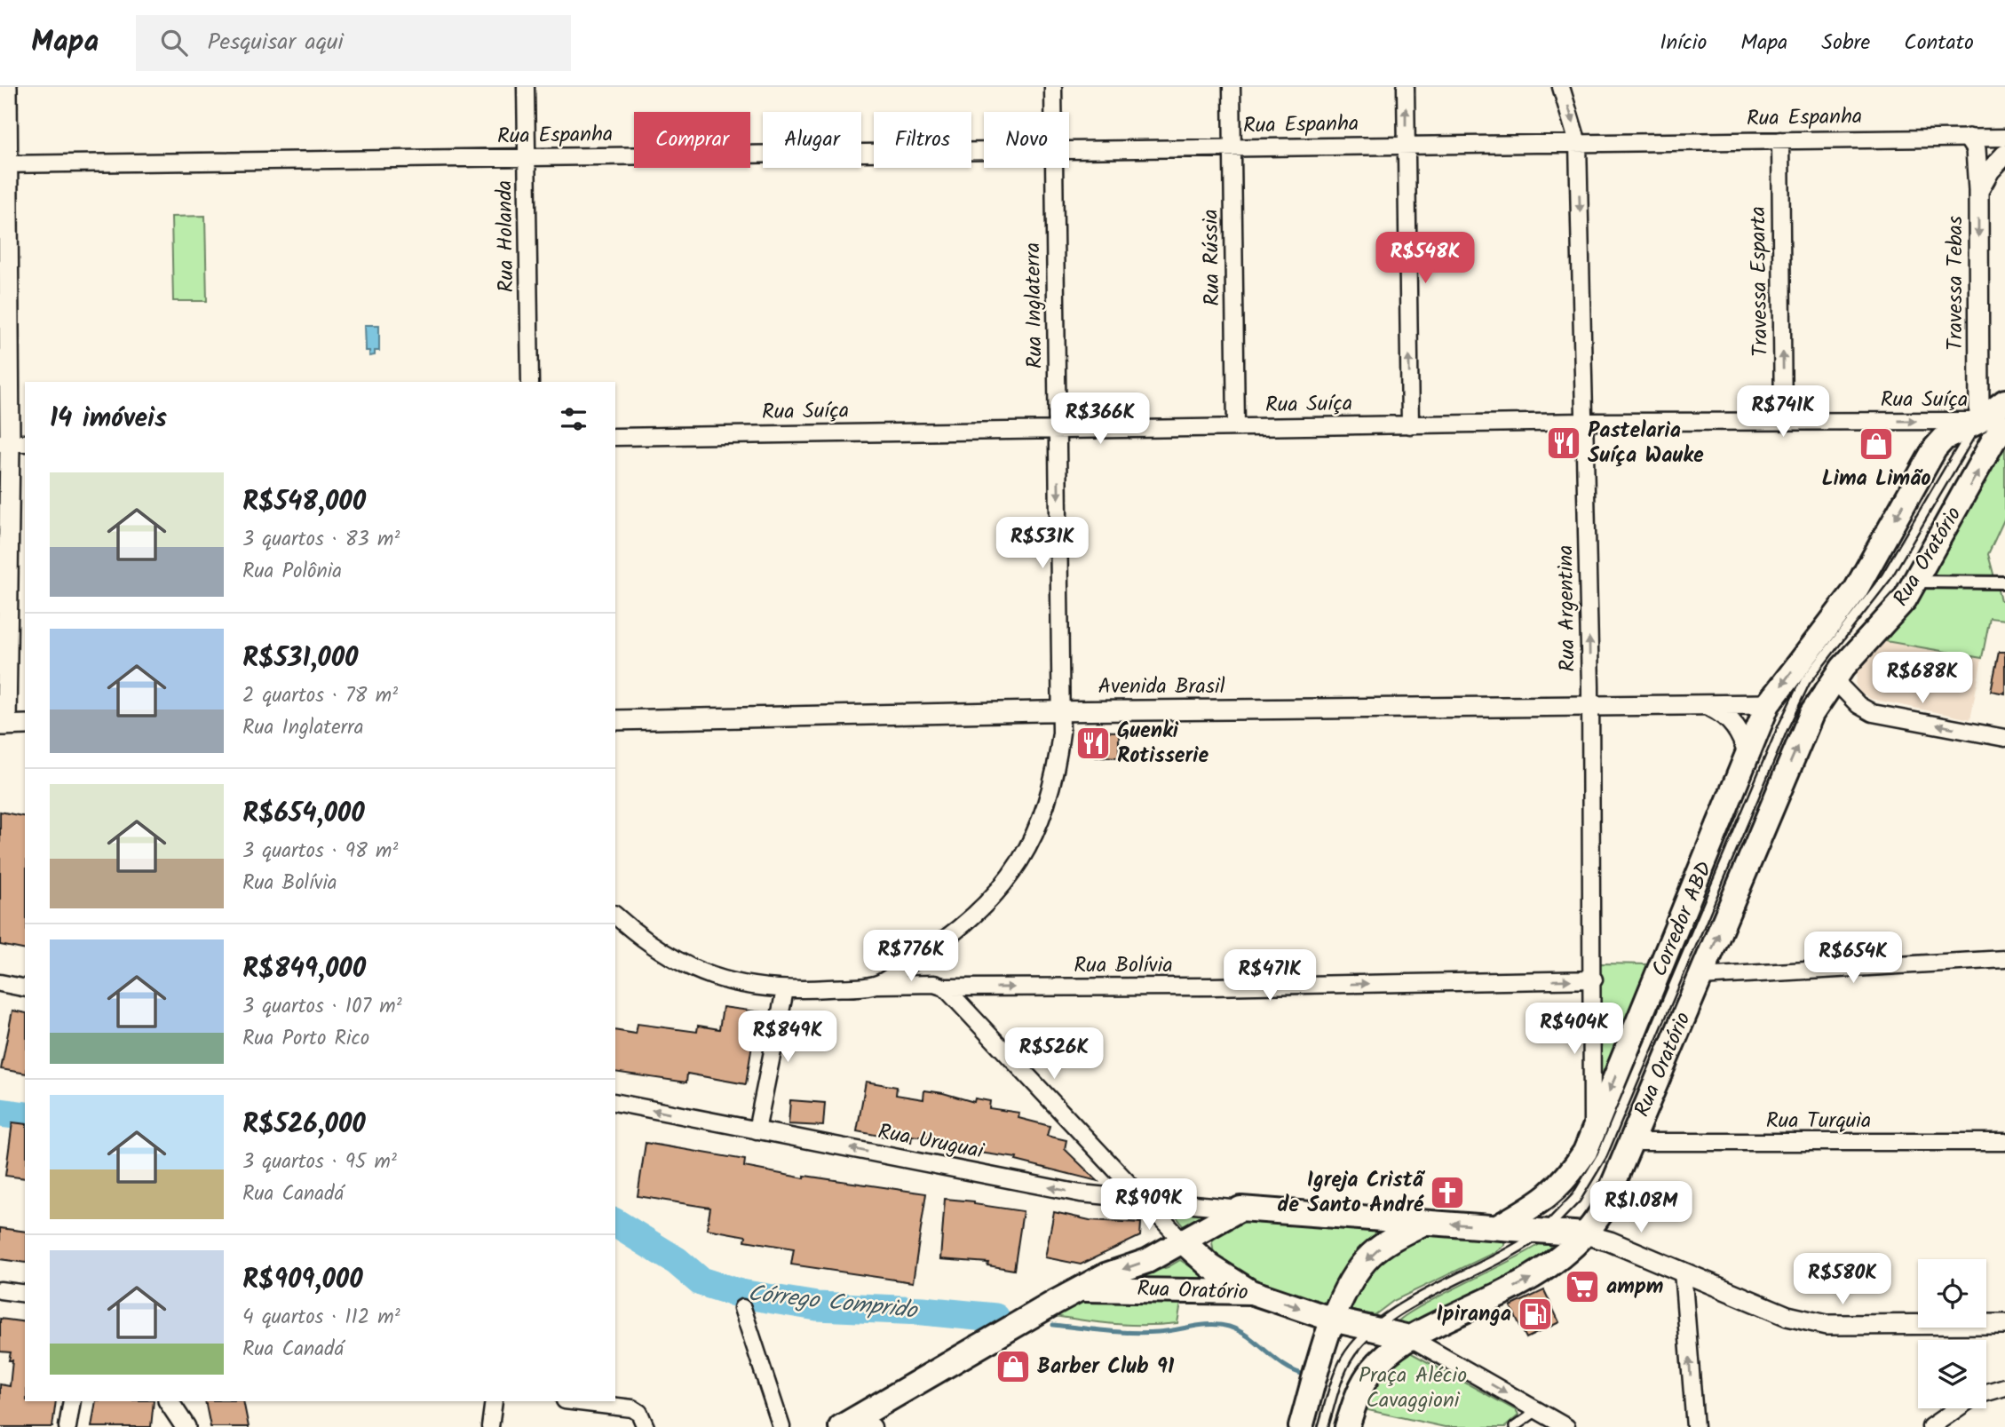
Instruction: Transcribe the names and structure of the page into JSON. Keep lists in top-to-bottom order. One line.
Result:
{"streets":{"main road":["Rua Oratório"],"street":["Rua Espanha","Rua Holanda","Rua Rússia","Travessa Esparta","Travessa Tebas","Rua Inglaterra","Rua Suíça","Rua Argentina","Avenida Brasil","Rua Bolívia","Rua Turquia","Rua Uruguai"],"lane":["Corredor ABD"]},"crossings":[["Rua Espanha","Rua Holanda"],["Rua Espanha","Rua Rússia"],["Rua Espanha","Travessa Esparta"],["Rua Espanha","Rua Argentina"],["Rua Rússia","Rua Suíça"],["Travessa Esparta","Rua Suíça"],["Travessa Tebas","Rua Suíça"],["Travessa Tebas","Rua Oratório"],["Travessa Tebas","Corredor ABD"],["Rua Inglaterra","Rua Suíça"],["Rua Inglaterra","Avenida Brasil"],["Rua Inglaterra","Rua Bolívia"],["Rua Suíça","Rua Oratório"],["Rua Suíça","Rua Argentina"],["Rua Suíça","Corredor ABD"],["Rua Oratório","Rua Argentina"],["Rua Oratório","Avenida Brasil"],["Rua Oratório","Corredor ABD"],["Rua Oratório","Rua Turquia"],["Rua Oratório","Rua Uruguai"],["Rua Argentina","Avenida Brasil"],["Rua Argentina","Rua Bolívia"]],"one_way":["Travessa Esparta","Travessa Tebas","Rua Bolívia","Rua Uruguai"],"water":["Córrego Comprido"],"parks":["Praça Alécio Cavaggioni"],"places":{"restaurant":["Pastelaria Suíça Wauke","Guenki Rotisserie"],"shop":["Lima Limão","Barber Club 91"],"church":["Igreja Cristã de Santo André"],"supermarket":["ampm"],"fuel station":["Ipiranga"]},"page":{"header":"Mapa","search":"Pesquisar aqui","nav":["Início","Mapa","Sobre","Contato"],"chip":["Comprar","Alugar","Filtros","Novo"],"price":["R$548K","R$741K","R$366K","R$531K","R$688K","R$776K","R$654K","R$471K","R$404K","R$849K","R$526K","R$909K","R$1.08M","R$580K"],"heading":"14 imóveis","list":[{"name":"R$548,000","note":"3 quartos · 83 m² · Rua Polônia"},{"name":"R$531,000","note":"2 quartos · 78 m² · Rua Inglaterra"},{"name":"R$654,000","note":"3 quartos · 98 m² · Rua Bolívia"},{"name":"R$849,000","note":"3 quartos · 107 m² · Rua Porto Rico"},{"name":"R$526,000","note":"3 quartos · 95 m² · Rua Canadá"},{"name":"R$909,000","note":"4 quartos · 112 m² · Rua Canadá"}]}}
